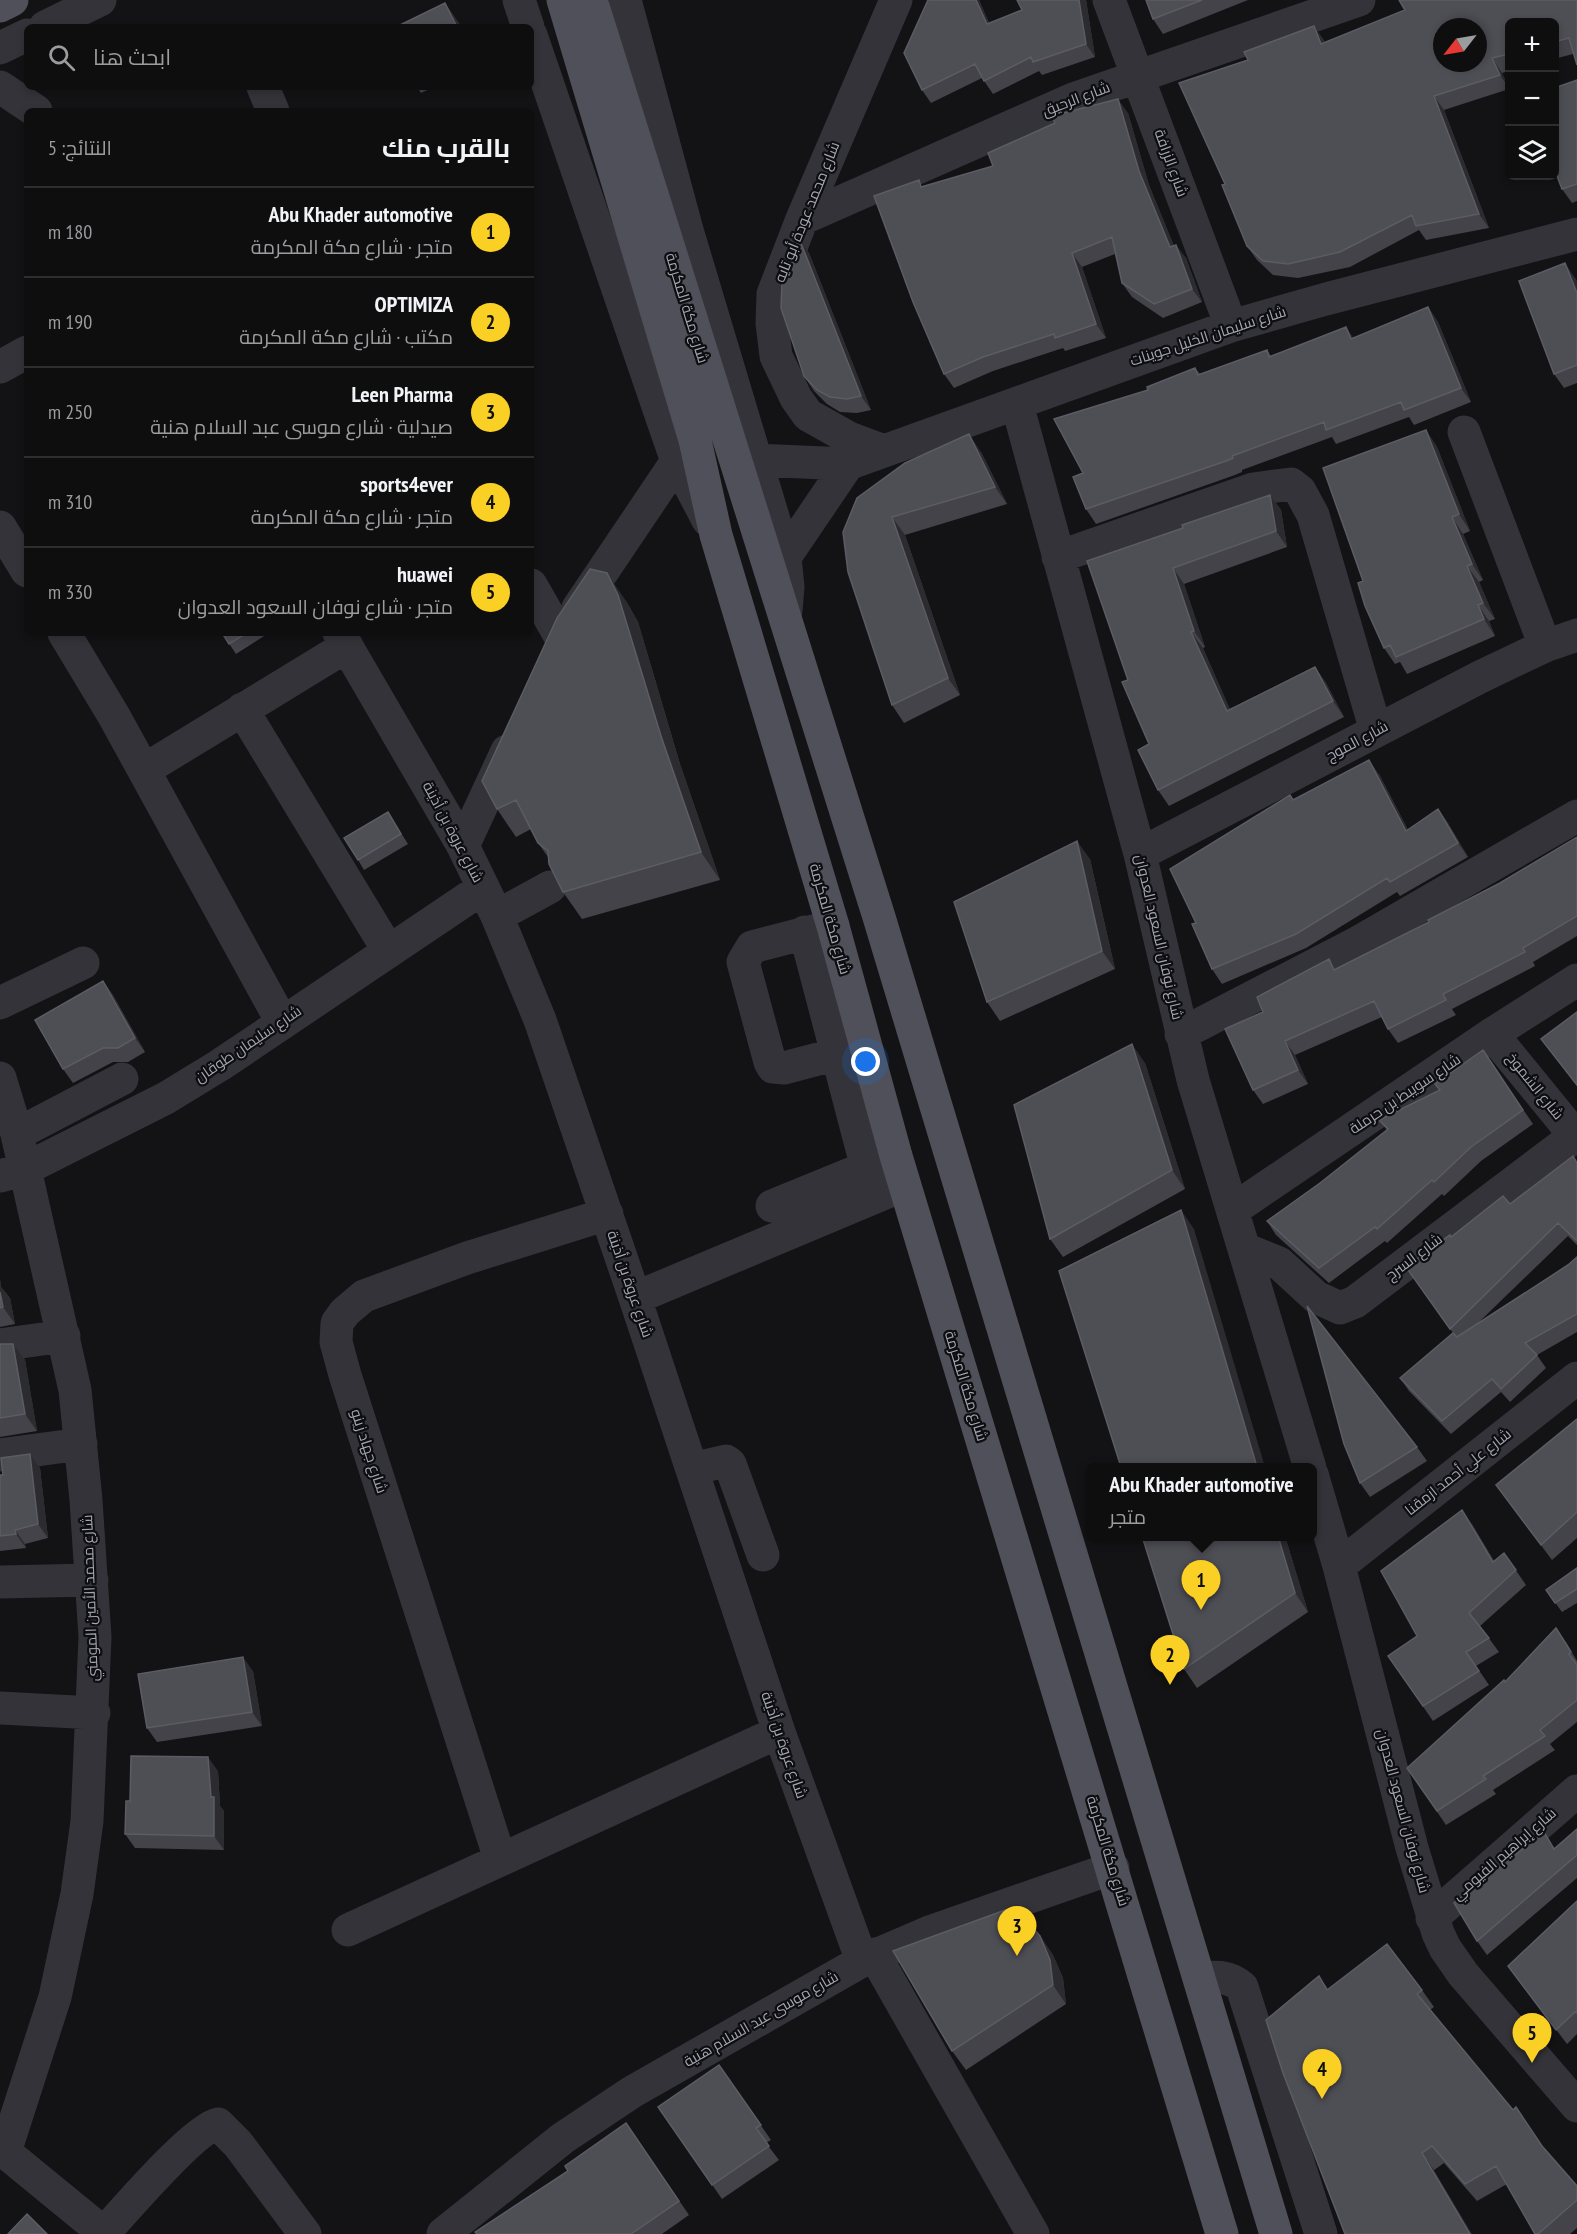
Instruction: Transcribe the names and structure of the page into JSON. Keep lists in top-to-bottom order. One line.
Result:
{"streets":{"main road":["شارع مكة المكرمة"],"street":["شارع الرحيق","شارع الزرافة","شارع محمد عودة أبو تايه","شارع سليمان الخليل جوينات","شارع الموج","شارع عروة بن أذينة","شارع نوفان السعود العدوان","شارع سليمان طوقان","شارع الشموخ","شارع سويبط بن حرملة","شارع السرج","شارع جهاد زينو","شارع علي أحمد ازمقنا","شارع محمد الأمين المومني","شارع إبراهيم الفيومي","شارع موسى عبد السلام هنية"]},"crossings":[["شارع الرحيق","شارع الزرافة"],["شارع الرحيق","شارع محمد عودة أبو تايه"],["شارع الزرافة","شارع سليمان الخليل جوينات"],["شارع محمد عودة أبو تايه","شارع سليمان الخليل جوينات"],["شارع مكة المكرمة","شارع سليمان الخليل جوينات"],["شارع مكة المكرمة","شارع موسى عبد السلام هنية"],["شارع سليمان الخليل جوينات","شارع نوفان السعود العدوان"],["شارع الموج","شارع نوفان السعود العدوان"],["شارع عروة بن أذينة","شارع سليمان طوقان"],["شارع عروة بن أذينة","شارع جهاد زينو"],["شارع عروة بن أذينة","شارع موسى عبد السلام هنية"],["شارع نوفان السعود العدوان","شارع سويبط بن حرملة"],["شارع نوفان السعود العدوان","شارع السرج"],["شارع نوفان السعود العدوان","شارع علي أحمد ازمقنا"],["شارع نوفان السعود العدوان","شارع إبراهيم الفيومي"],["شارع سليمان طوقان","شارع محمد الأمين المومني"],["شارع الشموخ","شارع سويبط بن حرملة"],["شارع الشموخ","شارع السرج"]],"north":"bottom left","page":{"map_buttons":["+","−"],"search":"ابحث هنا","heading":["بالقرب منك","النتائج: 5"],"list":[{"mark":"1","name":"Abu Khader automotive","note":"متجر · شارع مكة المكرمة","value":"180 m"},{"mark":"2","name":"OPTIMIZA","note":"مكتب · شارع مكة المكرمة","value":"190 m"},{"mark":"3","name":"Leen Pharma","note":"صيدلية · شارع موسى عبد السلام هنية","value":"250 m"},{"mark":"4","name":"sports4ever","note":"متجر · شارع مكة المكرمة","value":"310 m"},{"mark":"5","name":"huawei","note":"متجر · شارع نوفان السعود العدوان","value":"330 m"}],"popup":["Abu Khader automotive","متجر"],"pins":["1","2","3","5","4"]}}
